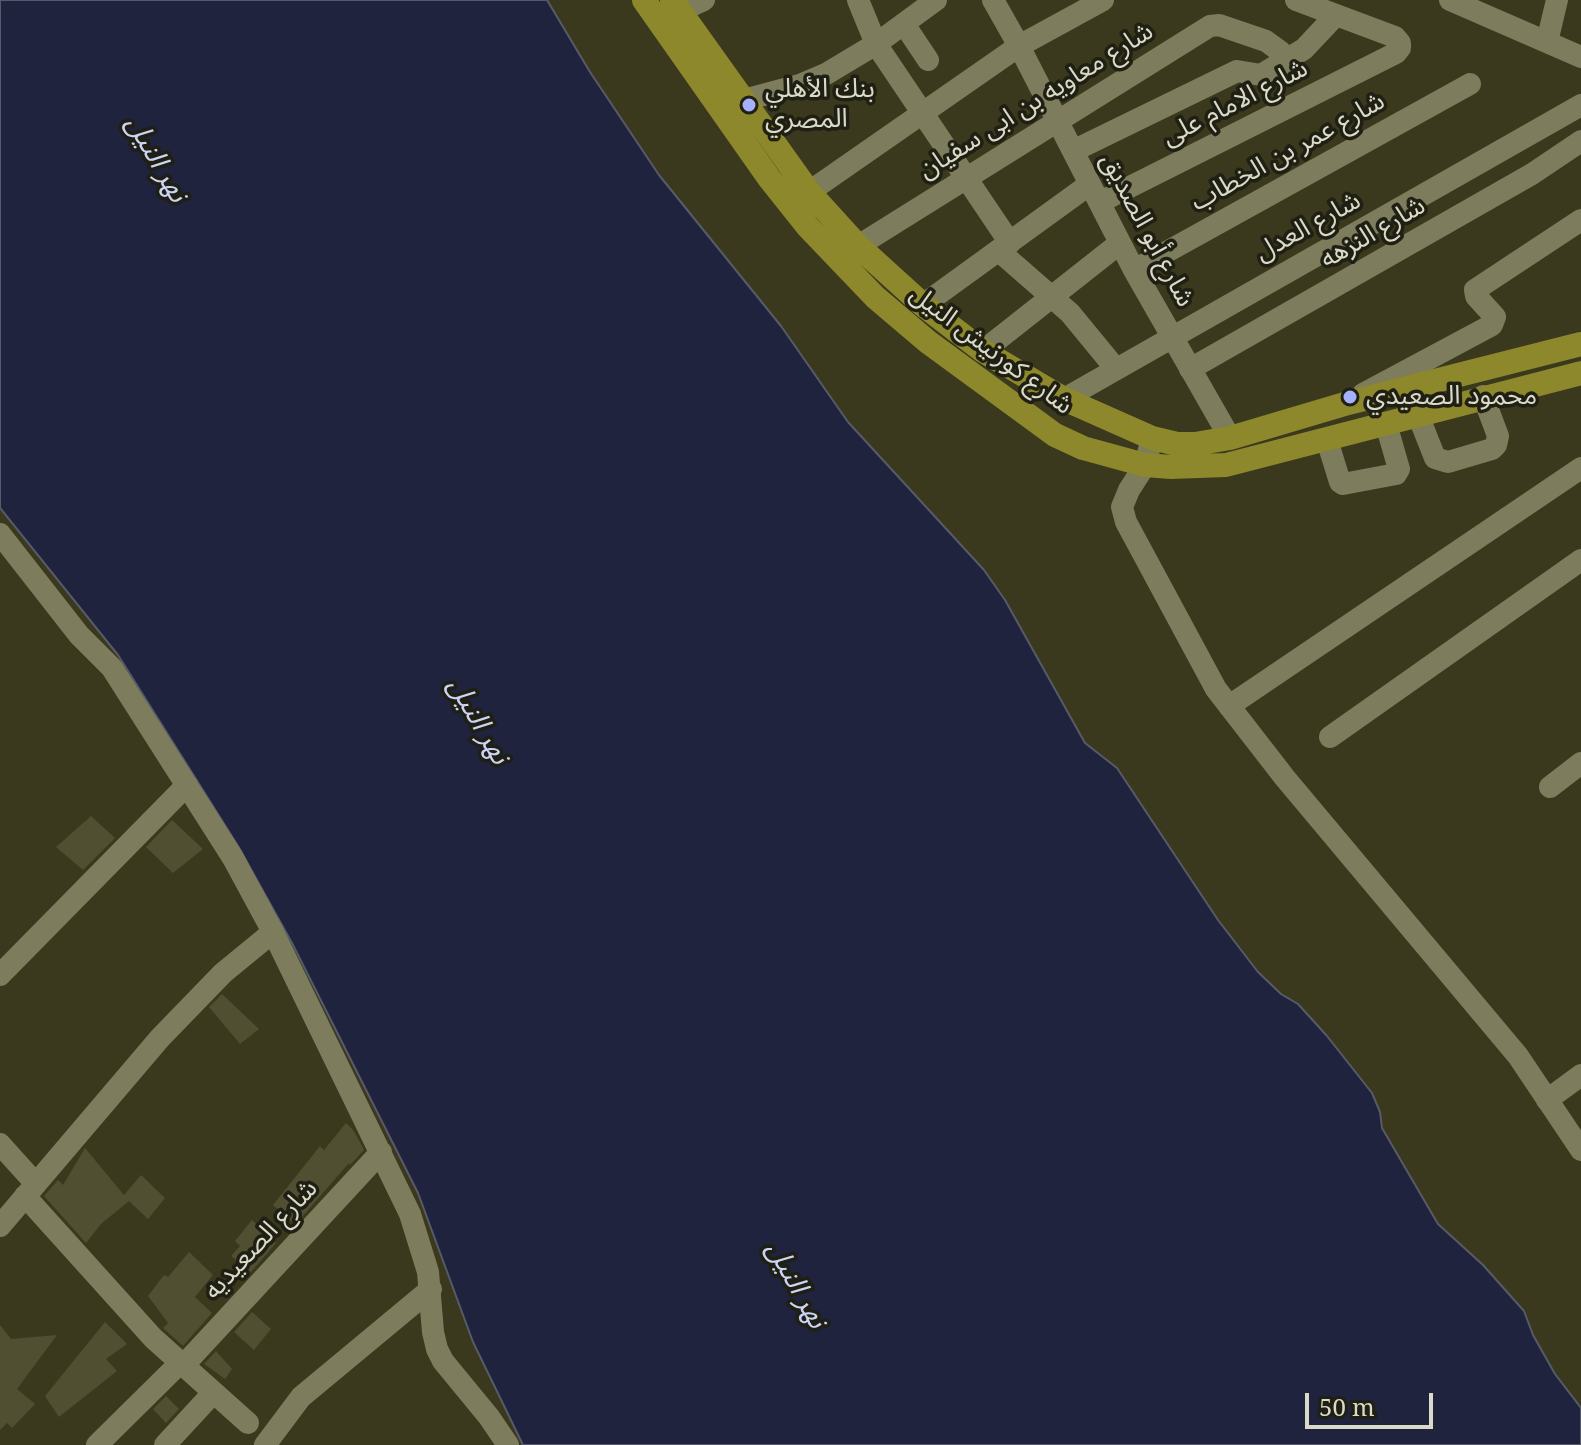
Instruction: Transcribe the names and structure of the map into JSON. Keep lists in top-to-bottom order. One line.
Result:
{"streets":{"main road":["شارع كورنيش النيل"],"street":["شارع معاويه بن ابى سفيان","شارع الامام على","شارع عمر بن الخطاب","شارع العدل","شارع أبو الصديق","شارع النزهه","شارع الصعيديه"]},"crossings":[["شارع معاويه بن ابى سفيان","شارع أبو الصديق"],["شارع معاويه بن ابى سفيان","شارع كورنيش النيل"],["شارع الامام على","شارع أبو الصديق"],["شارع الامام على","شارع كورنيش النيل"],["شارع عمر بن الخطاب","شارع أبو الصديق"],["شارع العدل","شارع أبو الصديق"],["شارع العدل","شارع كورنيش النيل"],["شارع أبو الصديق","شارع النزهه"],["شارع أبو الصديق","شارع كورنيش النيل"]],"water":["نهر النيل"],"places":["بنك الأهلي المصري","محمود الصعيدي"],"scale_bar":"50 m"}
